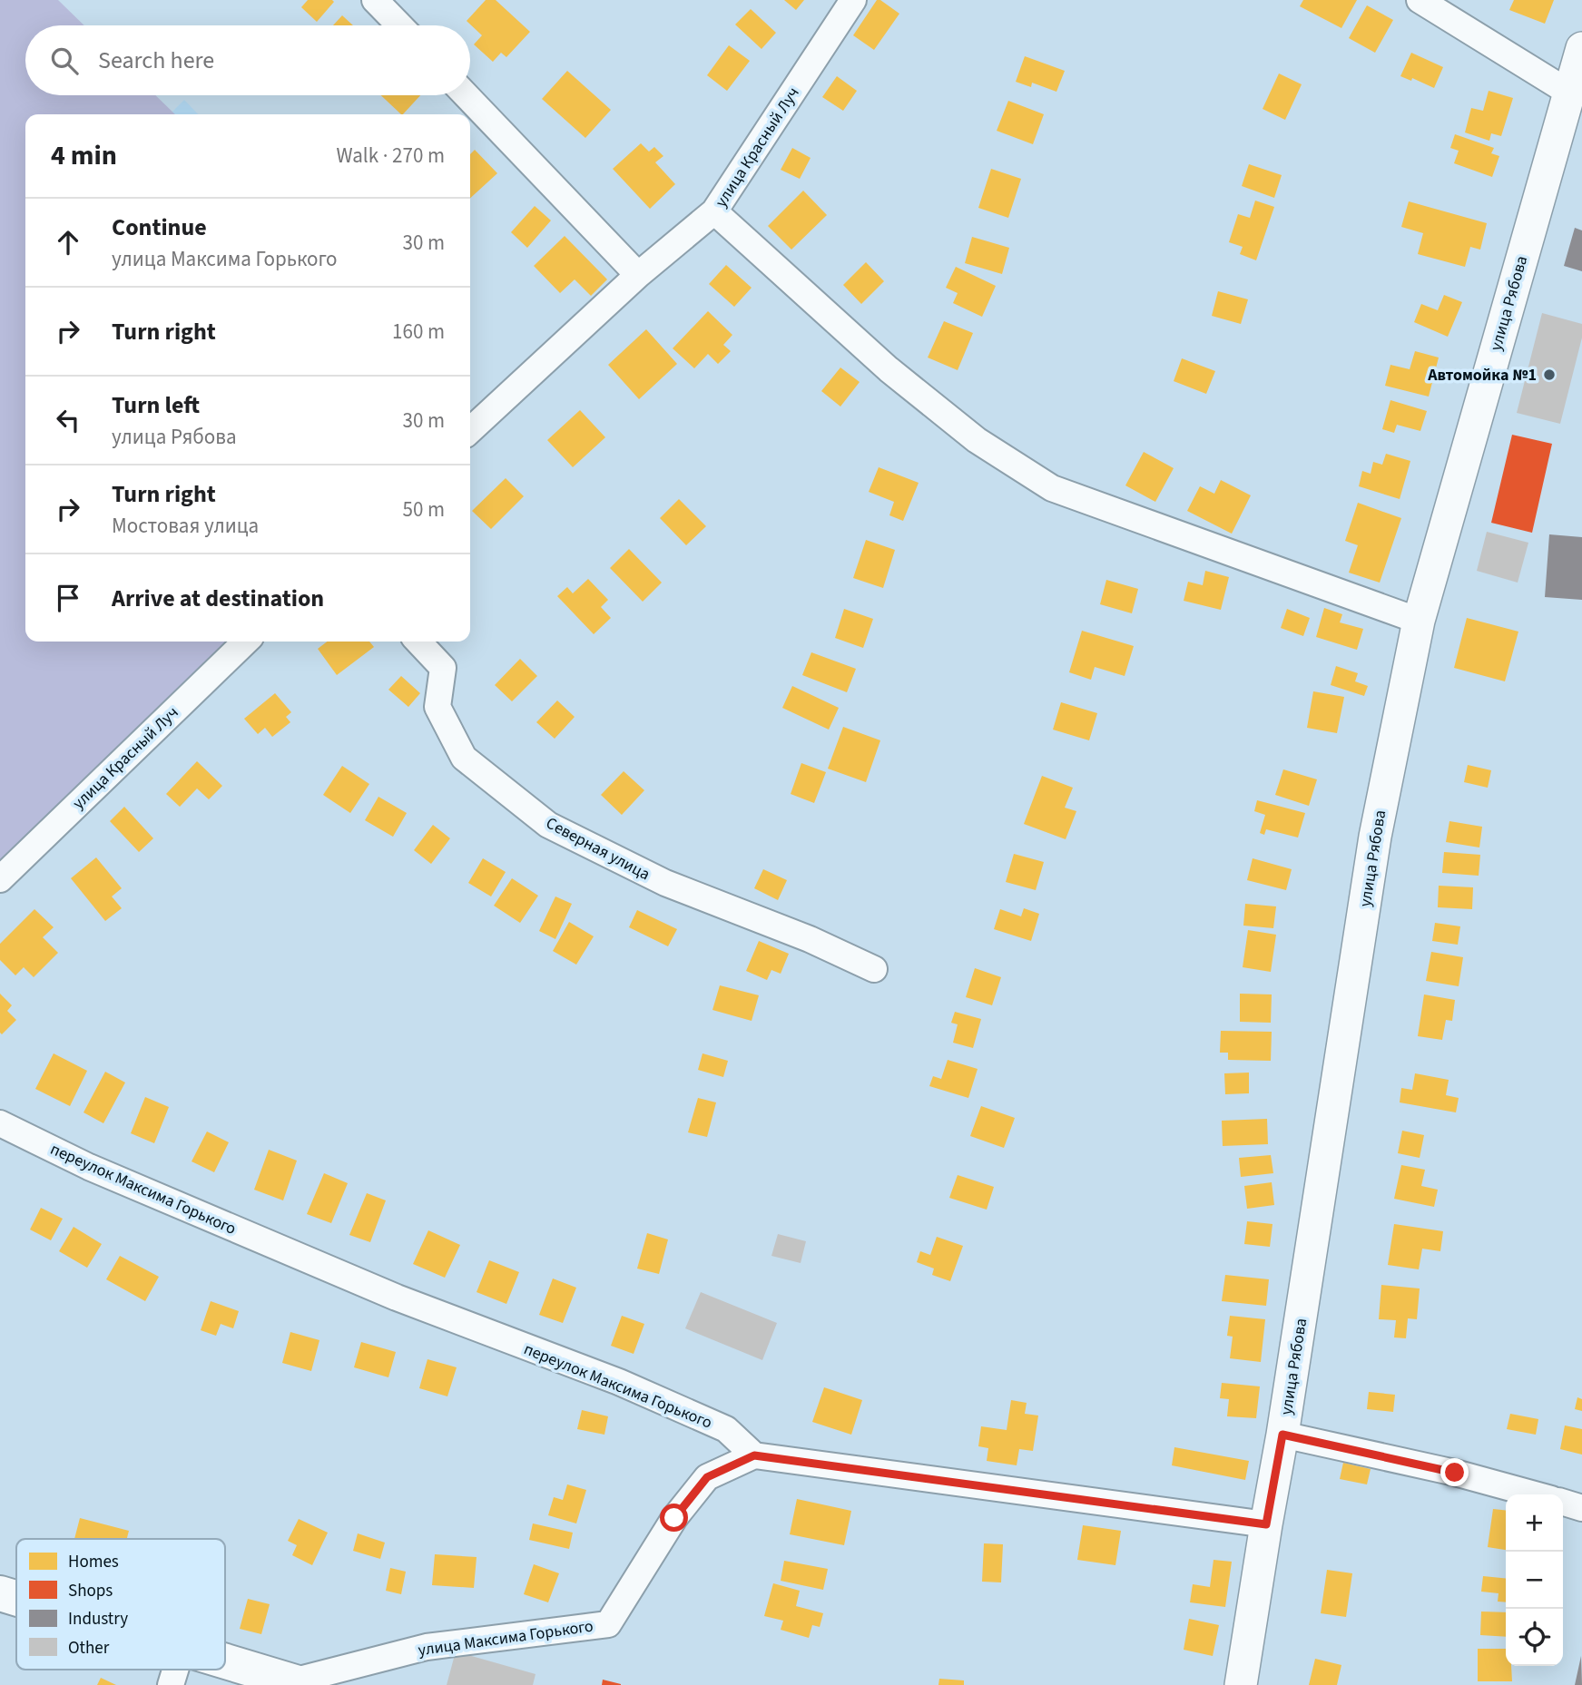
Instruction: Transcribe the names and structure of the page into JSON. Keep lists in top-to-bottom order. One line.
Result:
{"streets":{"street":["улица Красный Луч","улица Рябова","Северная улица","переулок Максима Горького","улица Максима Горького"]},"crossings":[["переулок Максима Горького","улица Максима Горького"]],"places":["Автомойка №1"],"legend":["Homes","Shops","Industry","Other"],"page":{"search":"Search here","heading":["4 min","Walk · 270 m"],"list":[["Continue","улица Максима Горького","30 m"],["Turn right","160 m"],["Turn left","улица Рябова","30 m"],["Turn right","Мостовая улица","50 m"],"Arrive at destination"],"map_buttons":["+","−"]}}
